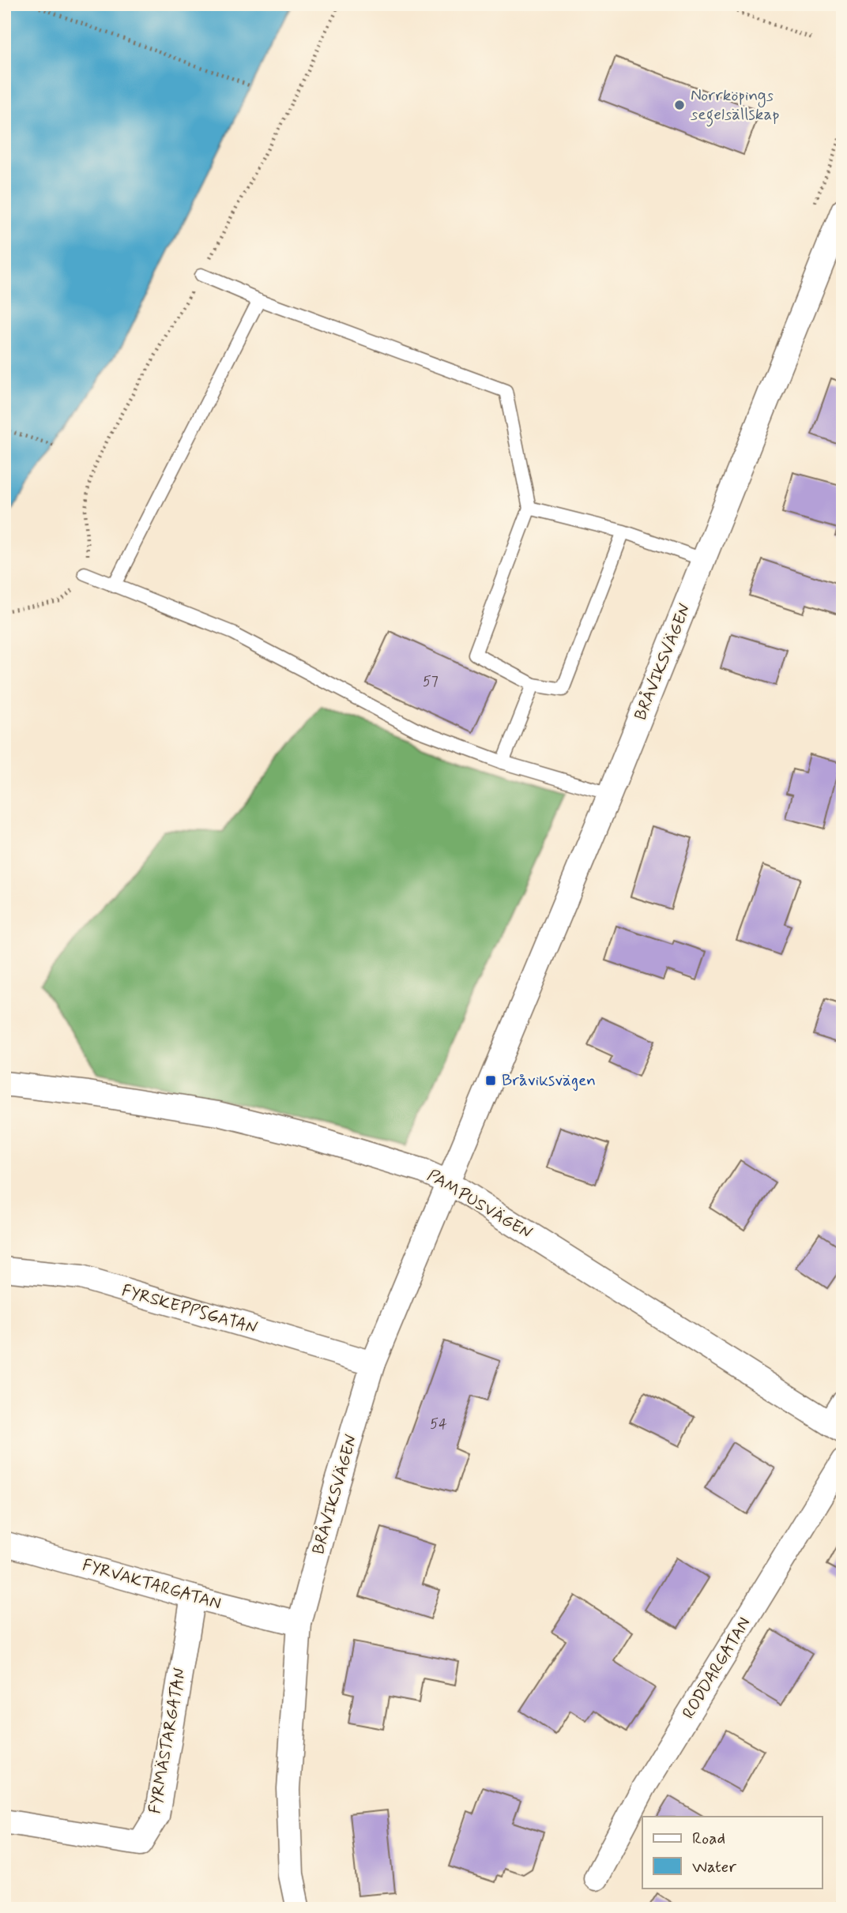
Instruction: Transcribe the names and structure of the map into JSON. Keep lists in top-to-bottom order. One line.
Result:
{"streets":{"street":["BRÅVIKSVÄGEN","PAMPUSVÄGEN","FYRSKEPPSGATAN","FYRVAKTARGATAN","RODDARGATAN","FYRMÄSTARGATAN"]},"crossings":[["BRÅVIKSVÄGEN","PAMPUSVÄGEN"],["BRÅVIKSVÄGEN","FYRSKEPPSGATAN"],["BRÅVIKSVÄGEN","FYRVAKTARGATAN"],["FYRVAKTARGATAN","FYRMÄSTARGATAN"]],"places":{"other":["Norrköpings segelsällskap"],"transit":["Bråviksvägen"]},"house_numbers":["57","54"],"legend":["Road","Water"]}
